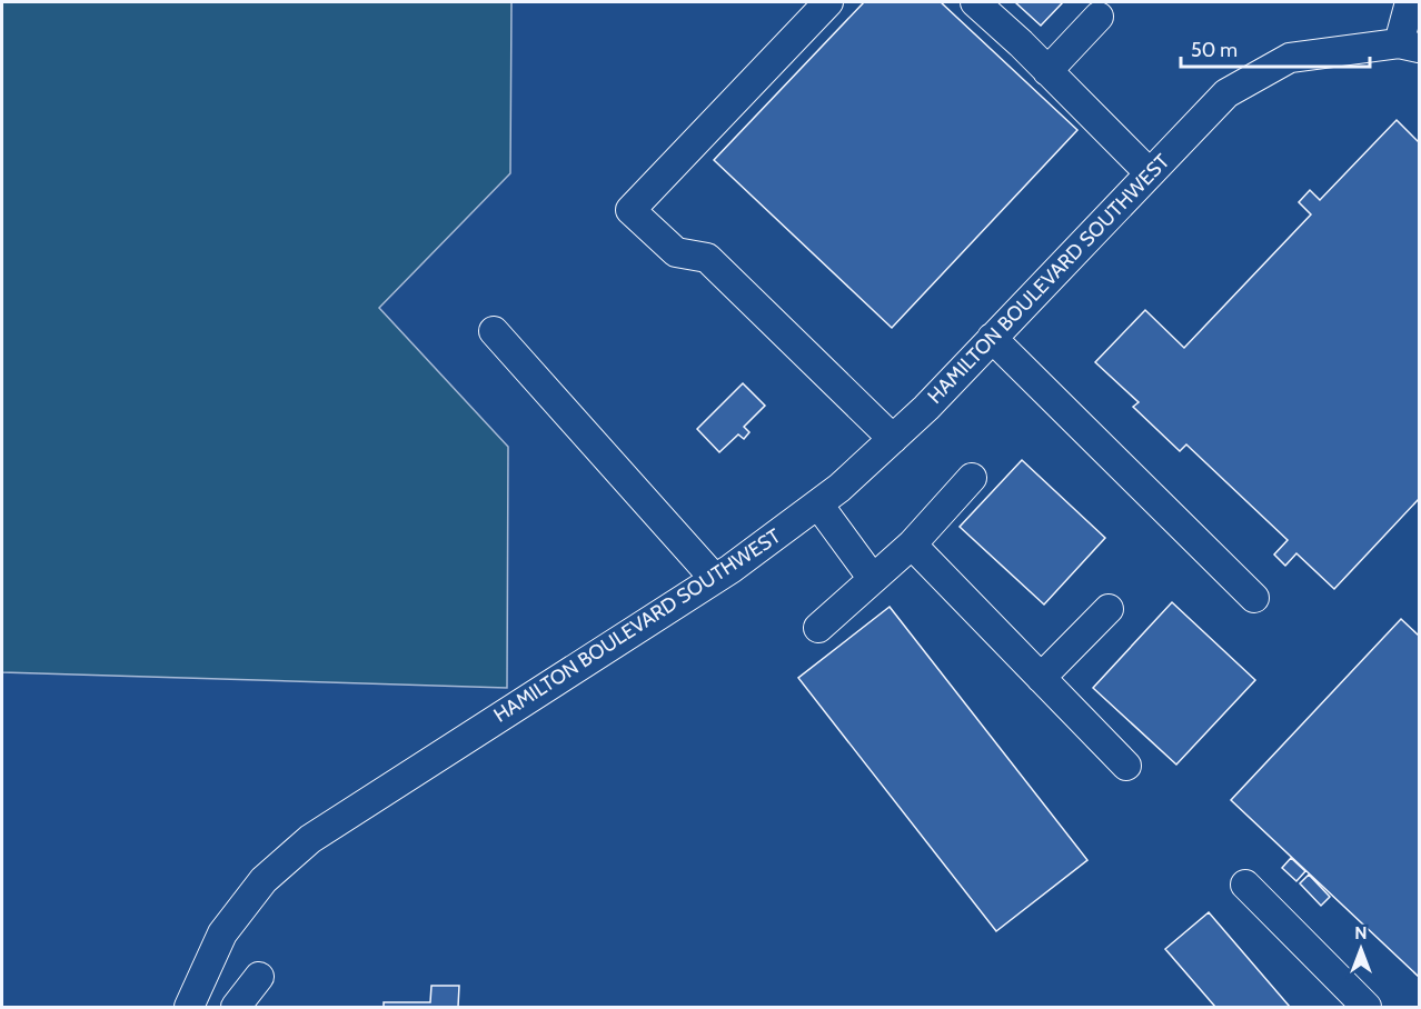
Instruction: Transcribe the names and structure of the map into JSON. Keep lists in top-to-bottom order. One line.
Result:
{"streets":{"street":["HAMILTON BOULEVARD SOUTHWEST"]},"scale_bar":"50 m","north":"top"}
